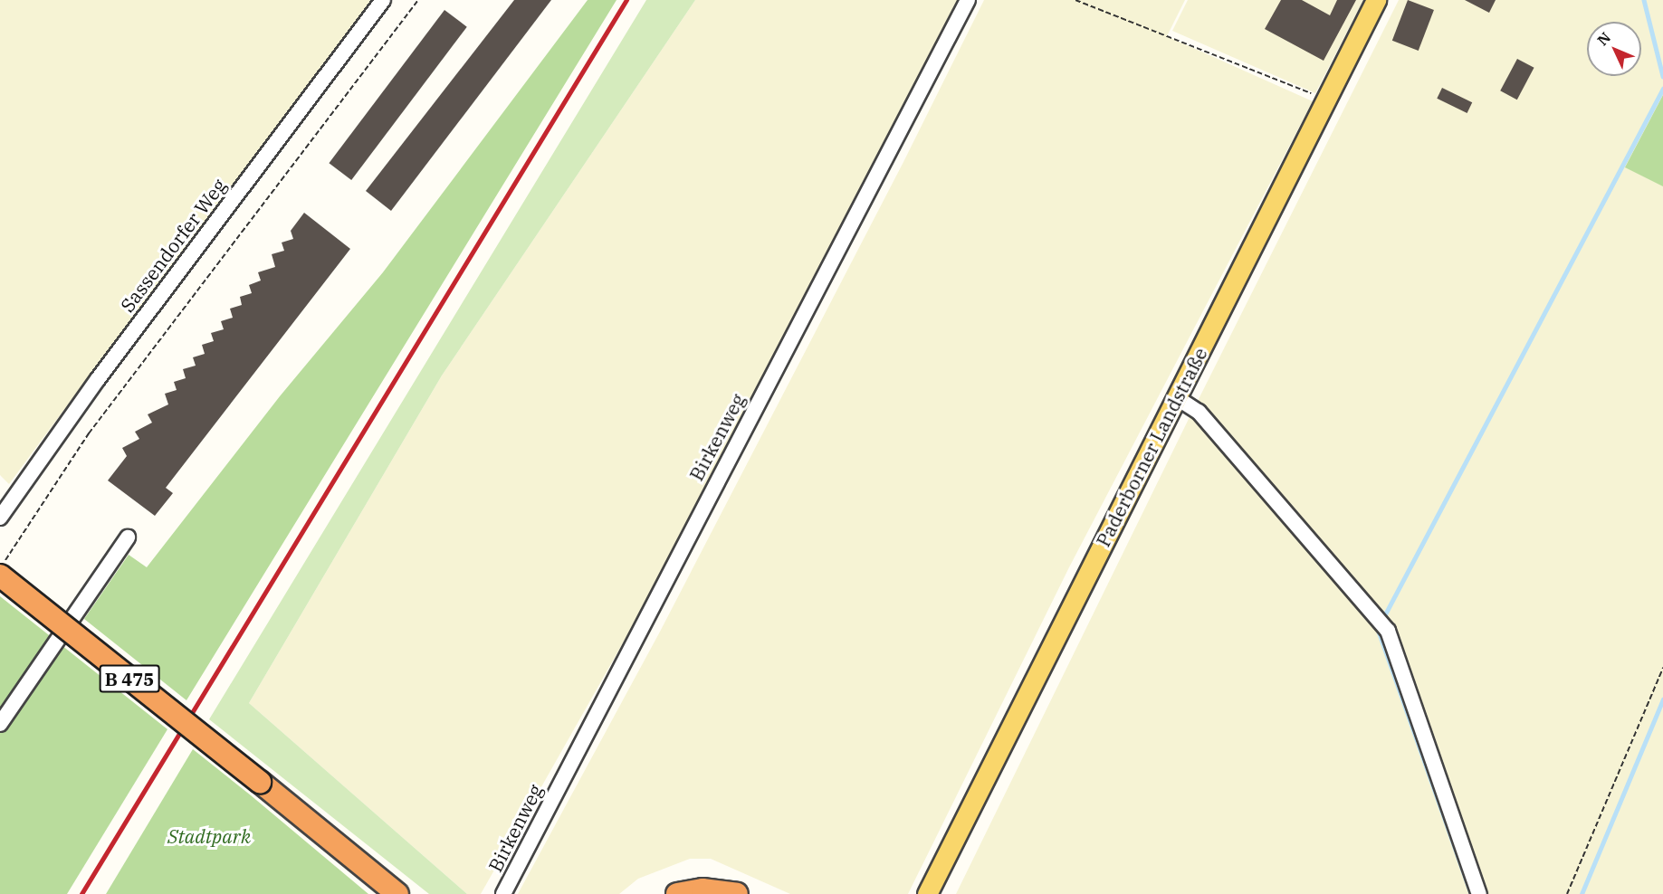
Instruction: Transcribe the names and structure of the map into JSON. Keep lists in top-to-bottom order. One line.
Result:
{"streets":{"highway":["B 475"],"main road":["Paderborner Landstraße"],"street":["Sassendorfer Weg","Birkenweg"]},"parks":["Stadtpark"],"north":"top left"}
